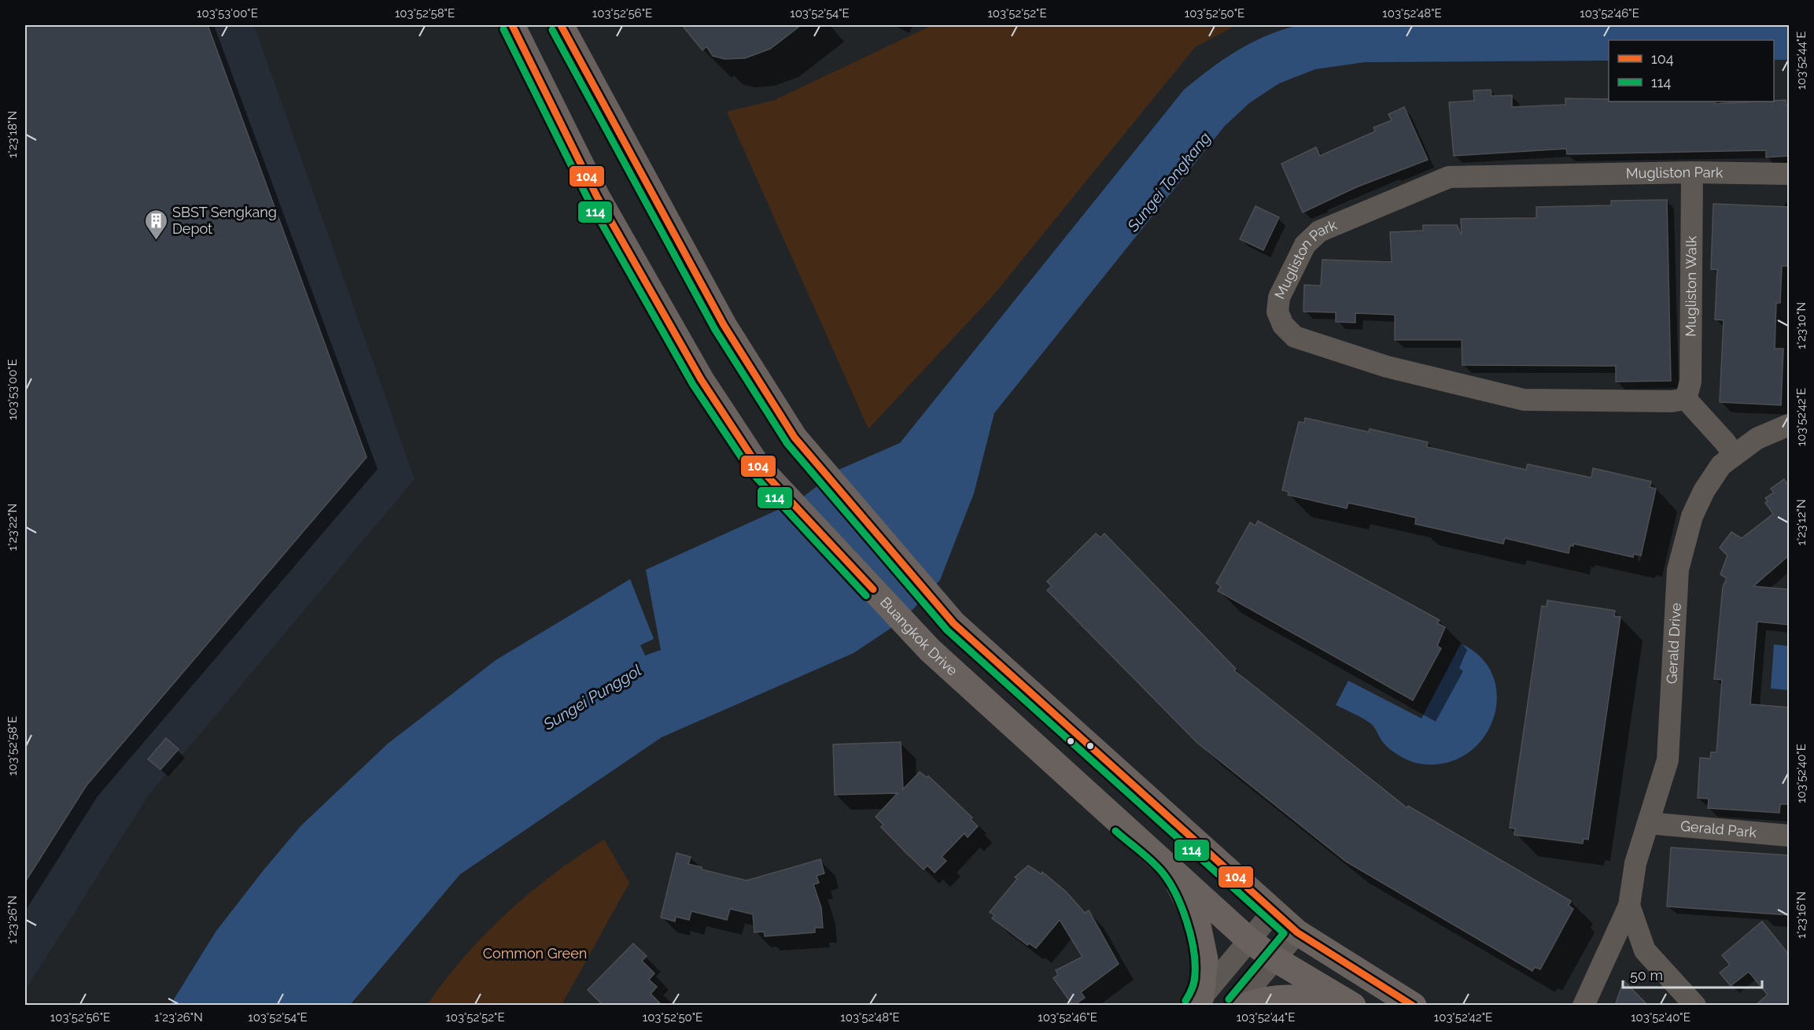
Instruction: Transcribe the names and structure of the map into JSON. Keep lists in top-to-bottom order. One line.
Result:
{"streets":{"main road":["Buangkok Drive"],"street":["Mugliston Park","Mugliston Walk","Gerald Drive","Gerald Park"]},"crossings":[["Mugliston Park","Mugliston Walk"],["Gerald Drive","Gerald Park"]],"water":["Sungei Tongkang","Sungei Punggol"],"parks":["Common Green"],"places":{"building":["SBST Sengkang Depot"]},"lines":["transit line 104","transit line 114"],"legend":["104","114"],"scale_bar":"50 m","coordinates":["103°53'00\"E","103°52'58\"E","103°52'56\"E","103°52'54\"E","103°52'52\"E","103°52'50\"E","103°52'48\"E","103°52'46\"E","103°52'44\"E","1°23'18\"N","1°23'10\"N","103°52'42\"E","1°23'12\"N","1°23'22\"N","103°52'40\"E","1°23'16\"N","1°23'26\"N"]}
